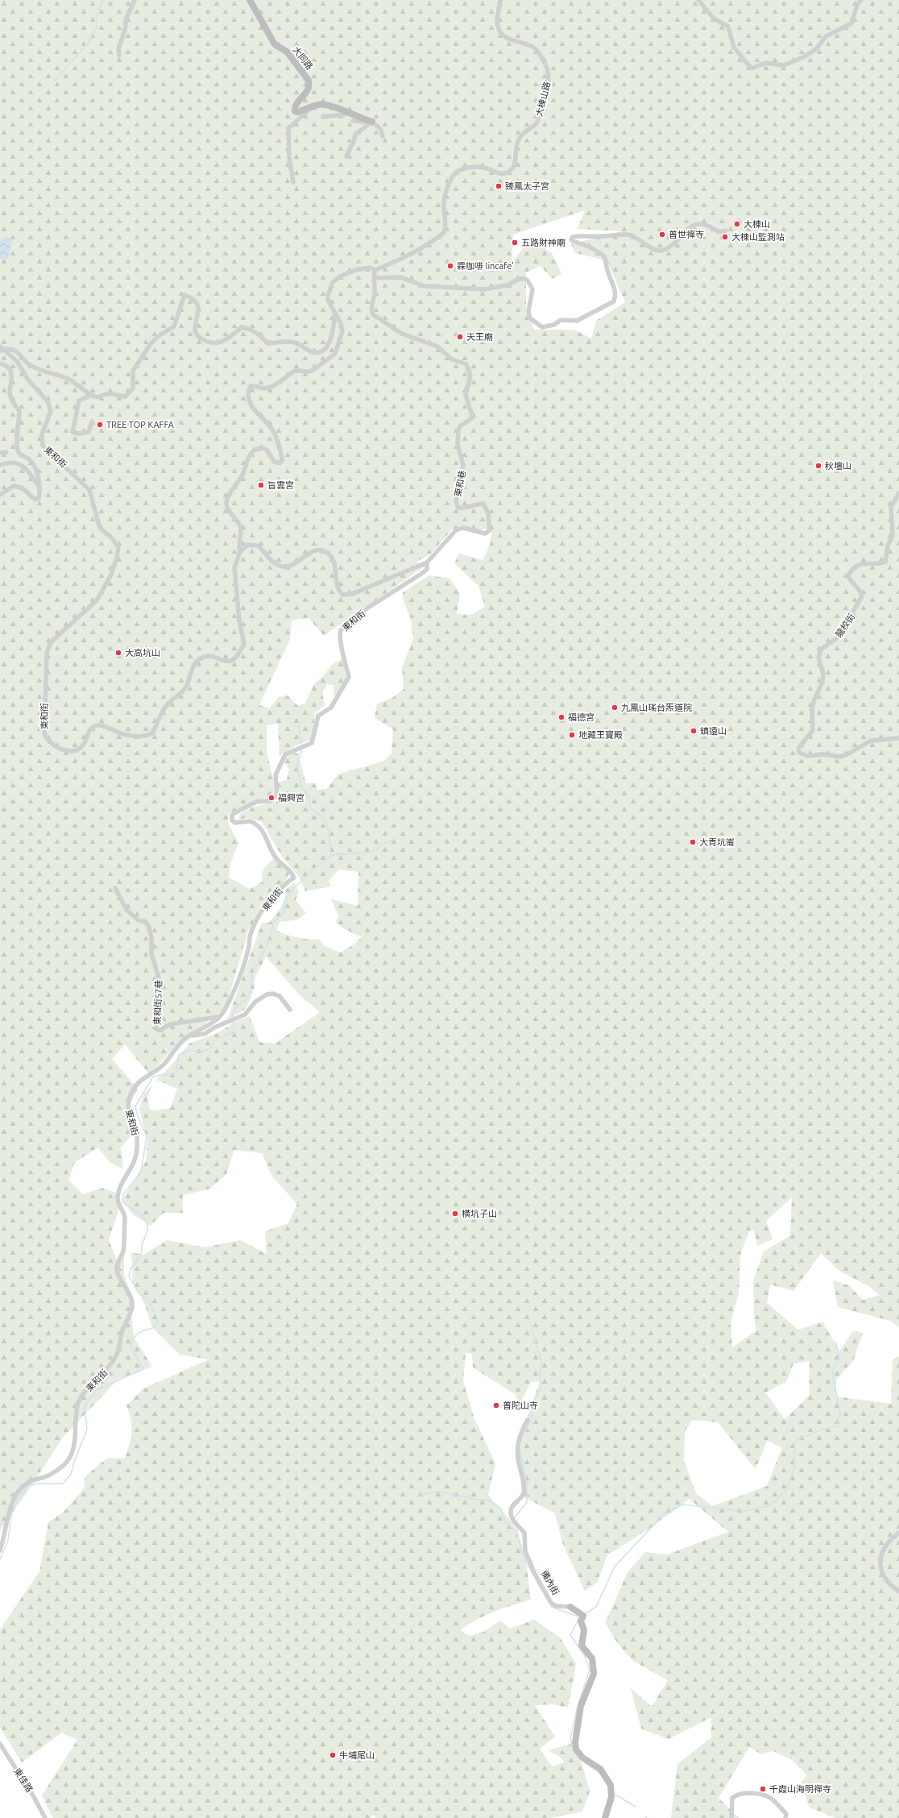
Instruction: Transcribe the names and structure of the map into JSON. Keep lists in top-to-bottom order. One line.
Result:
{"streets":{"street":["大同路","大棟山路","東和街","東和巷","龍校街","東和街57巷","備內街","東佳路"]},"crossings":[["東和街","東和巷"],["東和街","東和街57巷"]],"places":["臻鳳太子宮","大棟山","普世禪寺","大棟山監測站","五路財神廟","霖咖啡 lincafe'","天王廟","TREE TOP KAFFA","秋壇山","旨雲宮","大高坑山","九鳳山瑤台炁道院","福德宮","鎮遠山","地藏王寶殿","福興宮","大青坑崙","橫坑子山","普陀山寺","牛埔尾山","千霞山海明禪寺"]}
